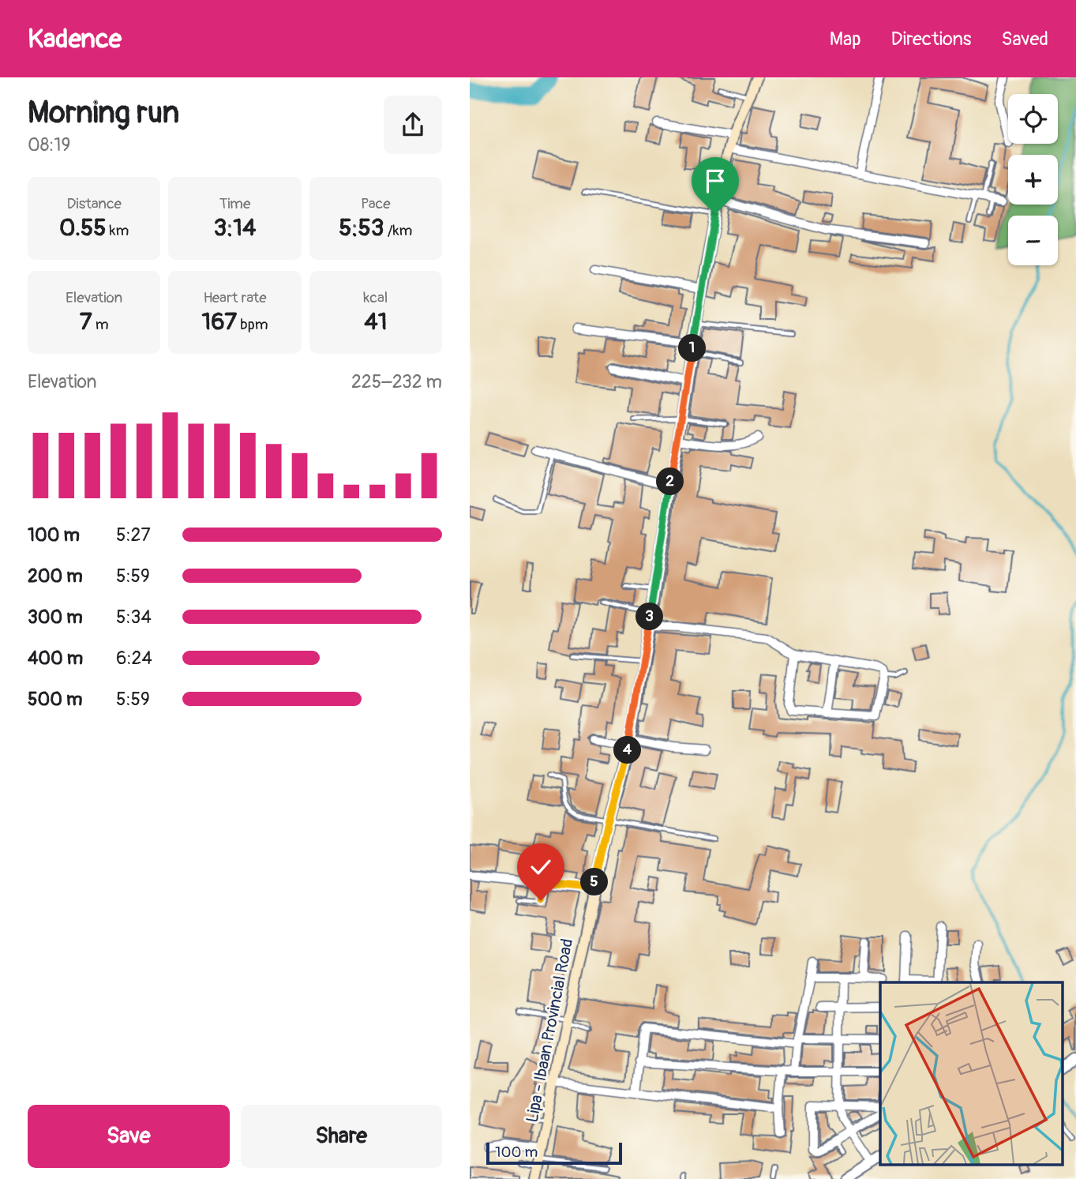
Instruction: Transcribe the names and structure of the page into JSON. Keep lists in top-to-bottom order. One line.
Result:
{"streets":{"main road":["Lipa - Ibaan Provincial Road"]},"scale_bar":"100 m","page":{"header":"Kadence","nav":["Map","Directions","Saved"],"heading":["Morning run","08:19"],"map_buttons":["+","−"],"stats":[["Distance","0.55 km"],["Time","3:14"],["Pace","5:53 /km"],["Elevation","7 m"],["Heart rate","167 bpm"],["kcal","41"]],"pins":["1","2","3","4","5"],"chart":["Elevation","225–232 m"],"list":[{"name":"100 m","note":"5:27"},{"name":"200 m","note":"5:59"},{"name":"300 m","note":"5:34"},{"name":"400 m","note":"6:24"},{"name":"500 m","note":"5:59"}],"buttons":["Save","Share"],"scale":"100 m"}}
